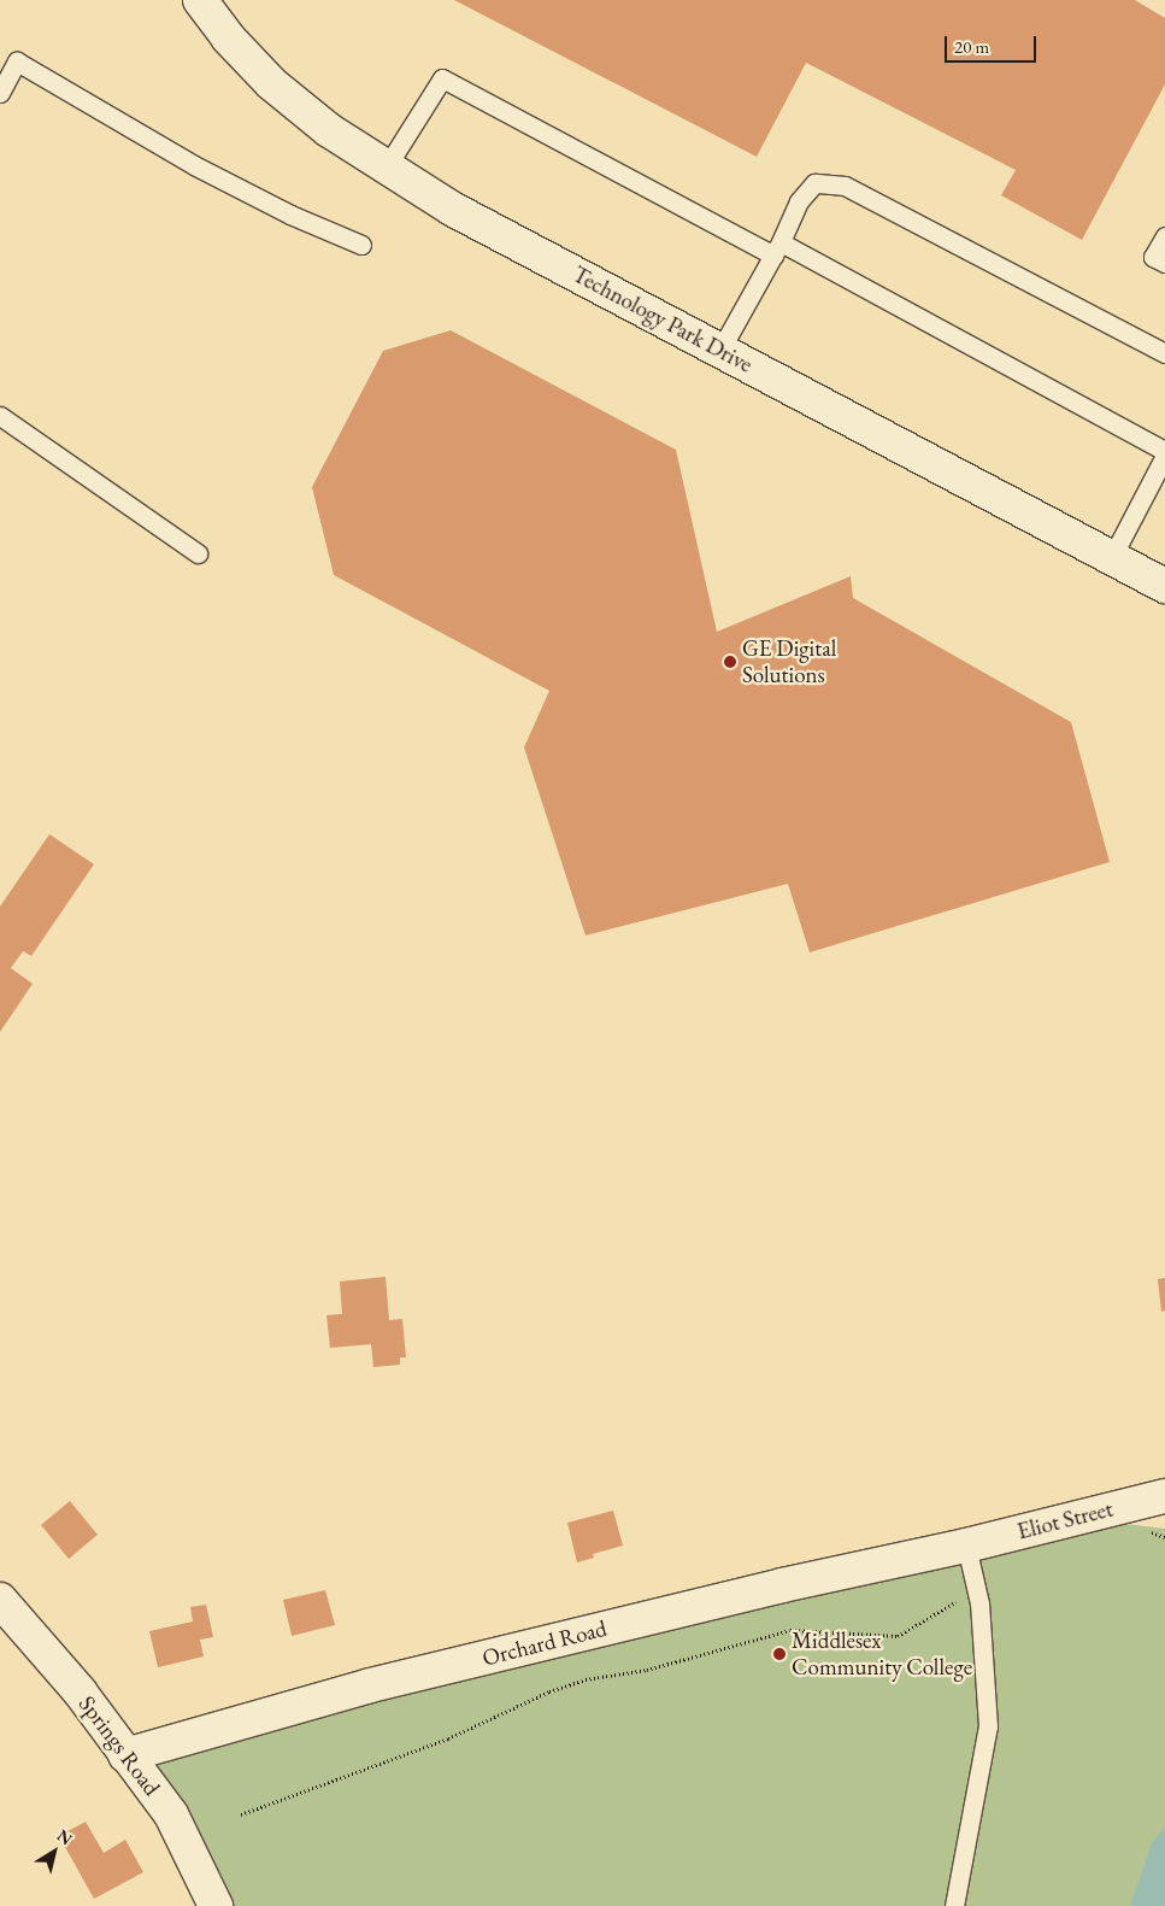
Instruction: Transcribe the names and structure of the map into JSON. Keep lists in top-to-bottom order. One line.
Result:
{"streets":{"street":["Technology Park Drive","Eliot Street","Orchard Road","Springs Road"]},"crossings":[["Eliot Street","Orchard Road"],["Orchard Road","Springs Road"]],"places":["GE Digital Solutions","Middlesex Community College"],"scale_bar":"20 m","north":"top right"}
